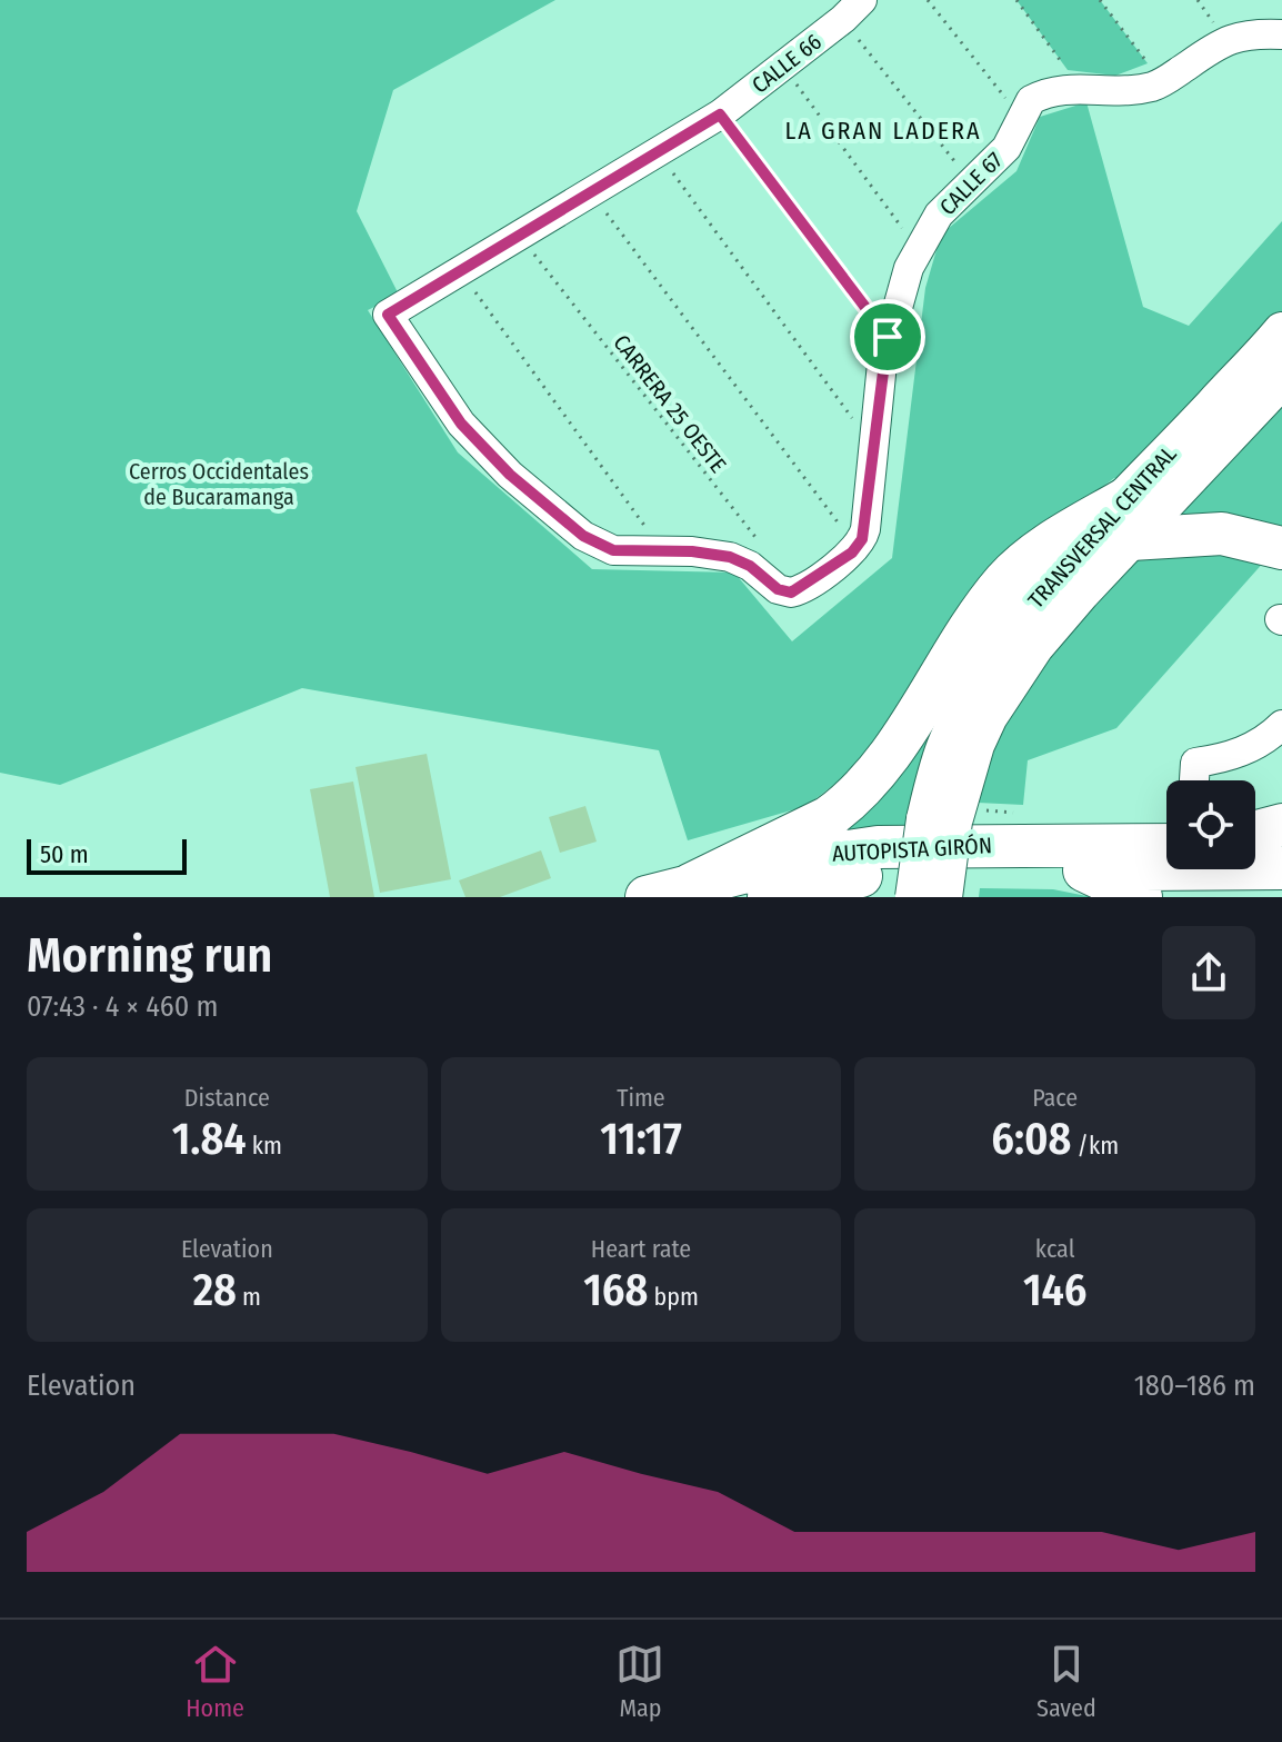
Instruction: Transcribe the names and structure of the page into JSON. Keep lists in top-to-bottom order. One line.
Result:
{"streets":{"highway":["AUTOPISTA GIRÓN"],"main road":["TRANSVERSAL CENTRAL"],"street":["CALLE 66","CALLE 67"],"path":["CARRERA 25 OESTE"]},"crossings":[["CALLE 66","CARRERA 25 OESTE"]],"districts":["LA GRAN LADERA"],"parks":["Cerros Occidentales de Bucaramanga"],"scale_bar":"50 m","page":{"scale":"50 m","heading":["Morning run","07:43 · 4 × 460 m"],"stats":[["Distance","1.84 km"],["Time","11:17"],["Pace","6:08 /km"],["Elevation","28 m"],["Heart rate","168 bpm"],["kcal","146"]],"chart":["Elevation","180–186 m"],"tabs":["Home","Map","Saved"]}}
